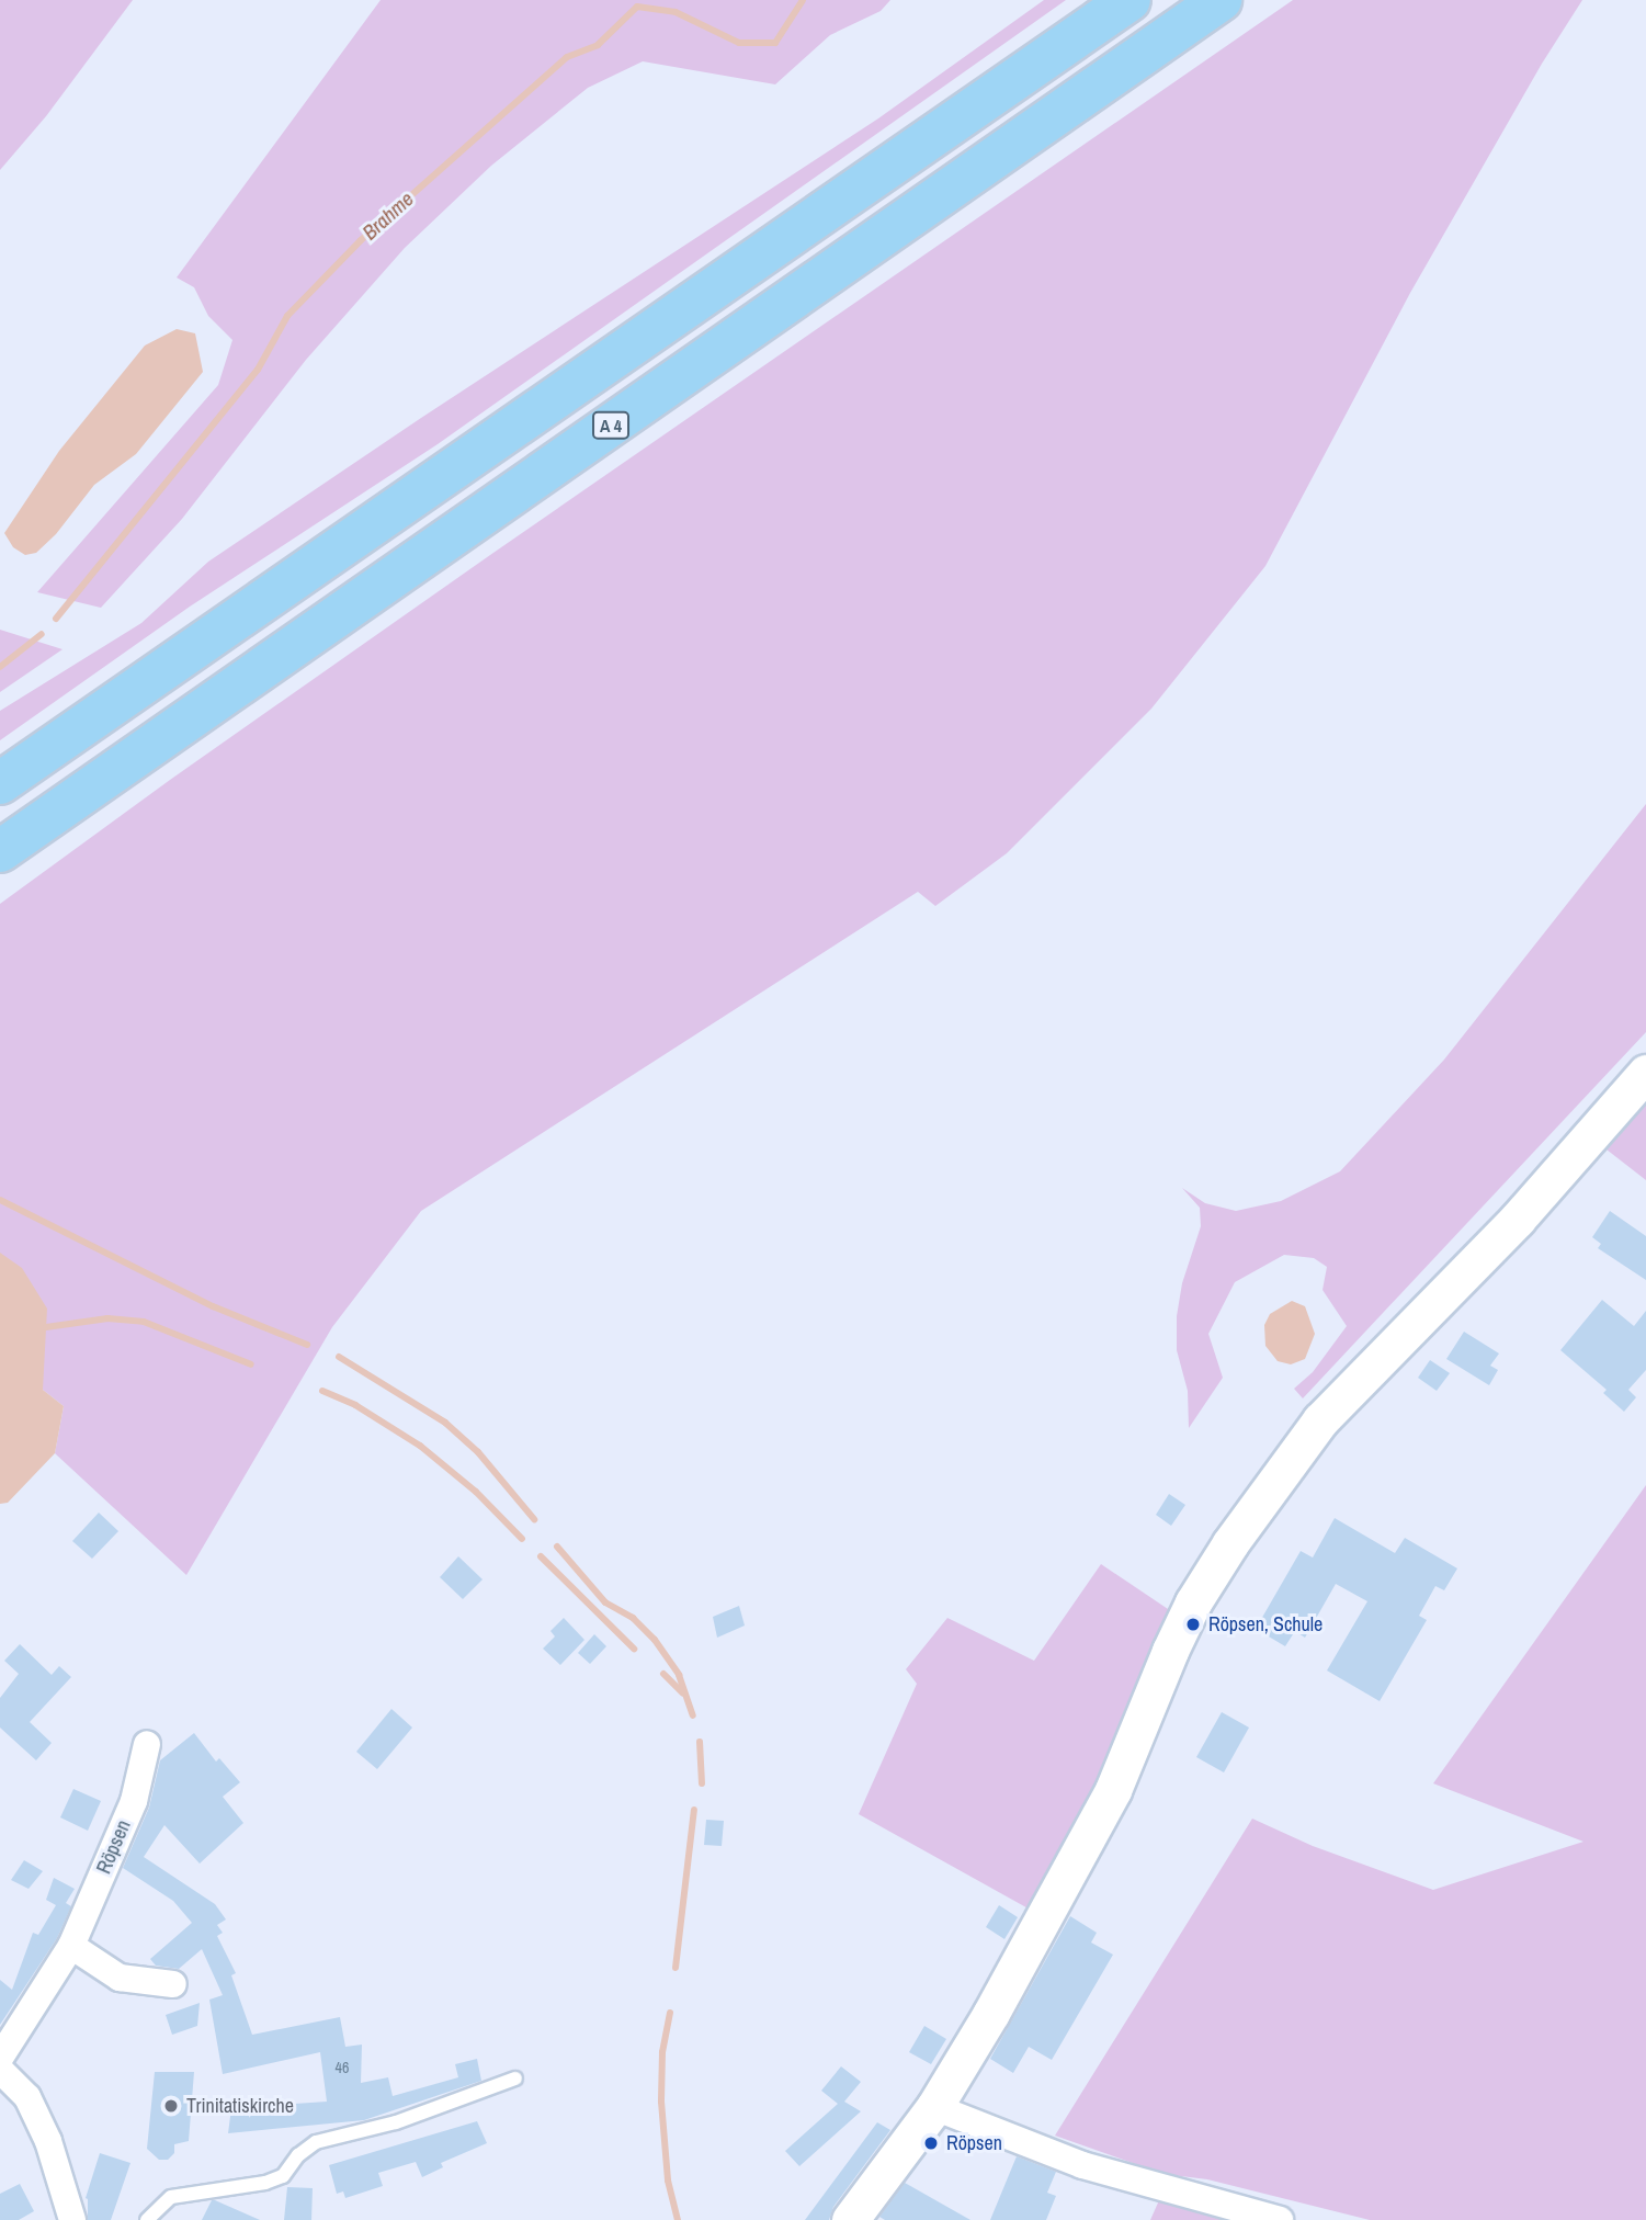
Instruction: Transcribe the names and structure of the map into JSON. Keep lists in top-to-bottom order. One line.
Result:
{"streets":{"highway":["A 4"],"street":["Röpsen"]},"water":["Brahme"],"places":["Röpsen, Schule","Trinitatiskirche","Röpsen"],"house_numbers":["46"]}
